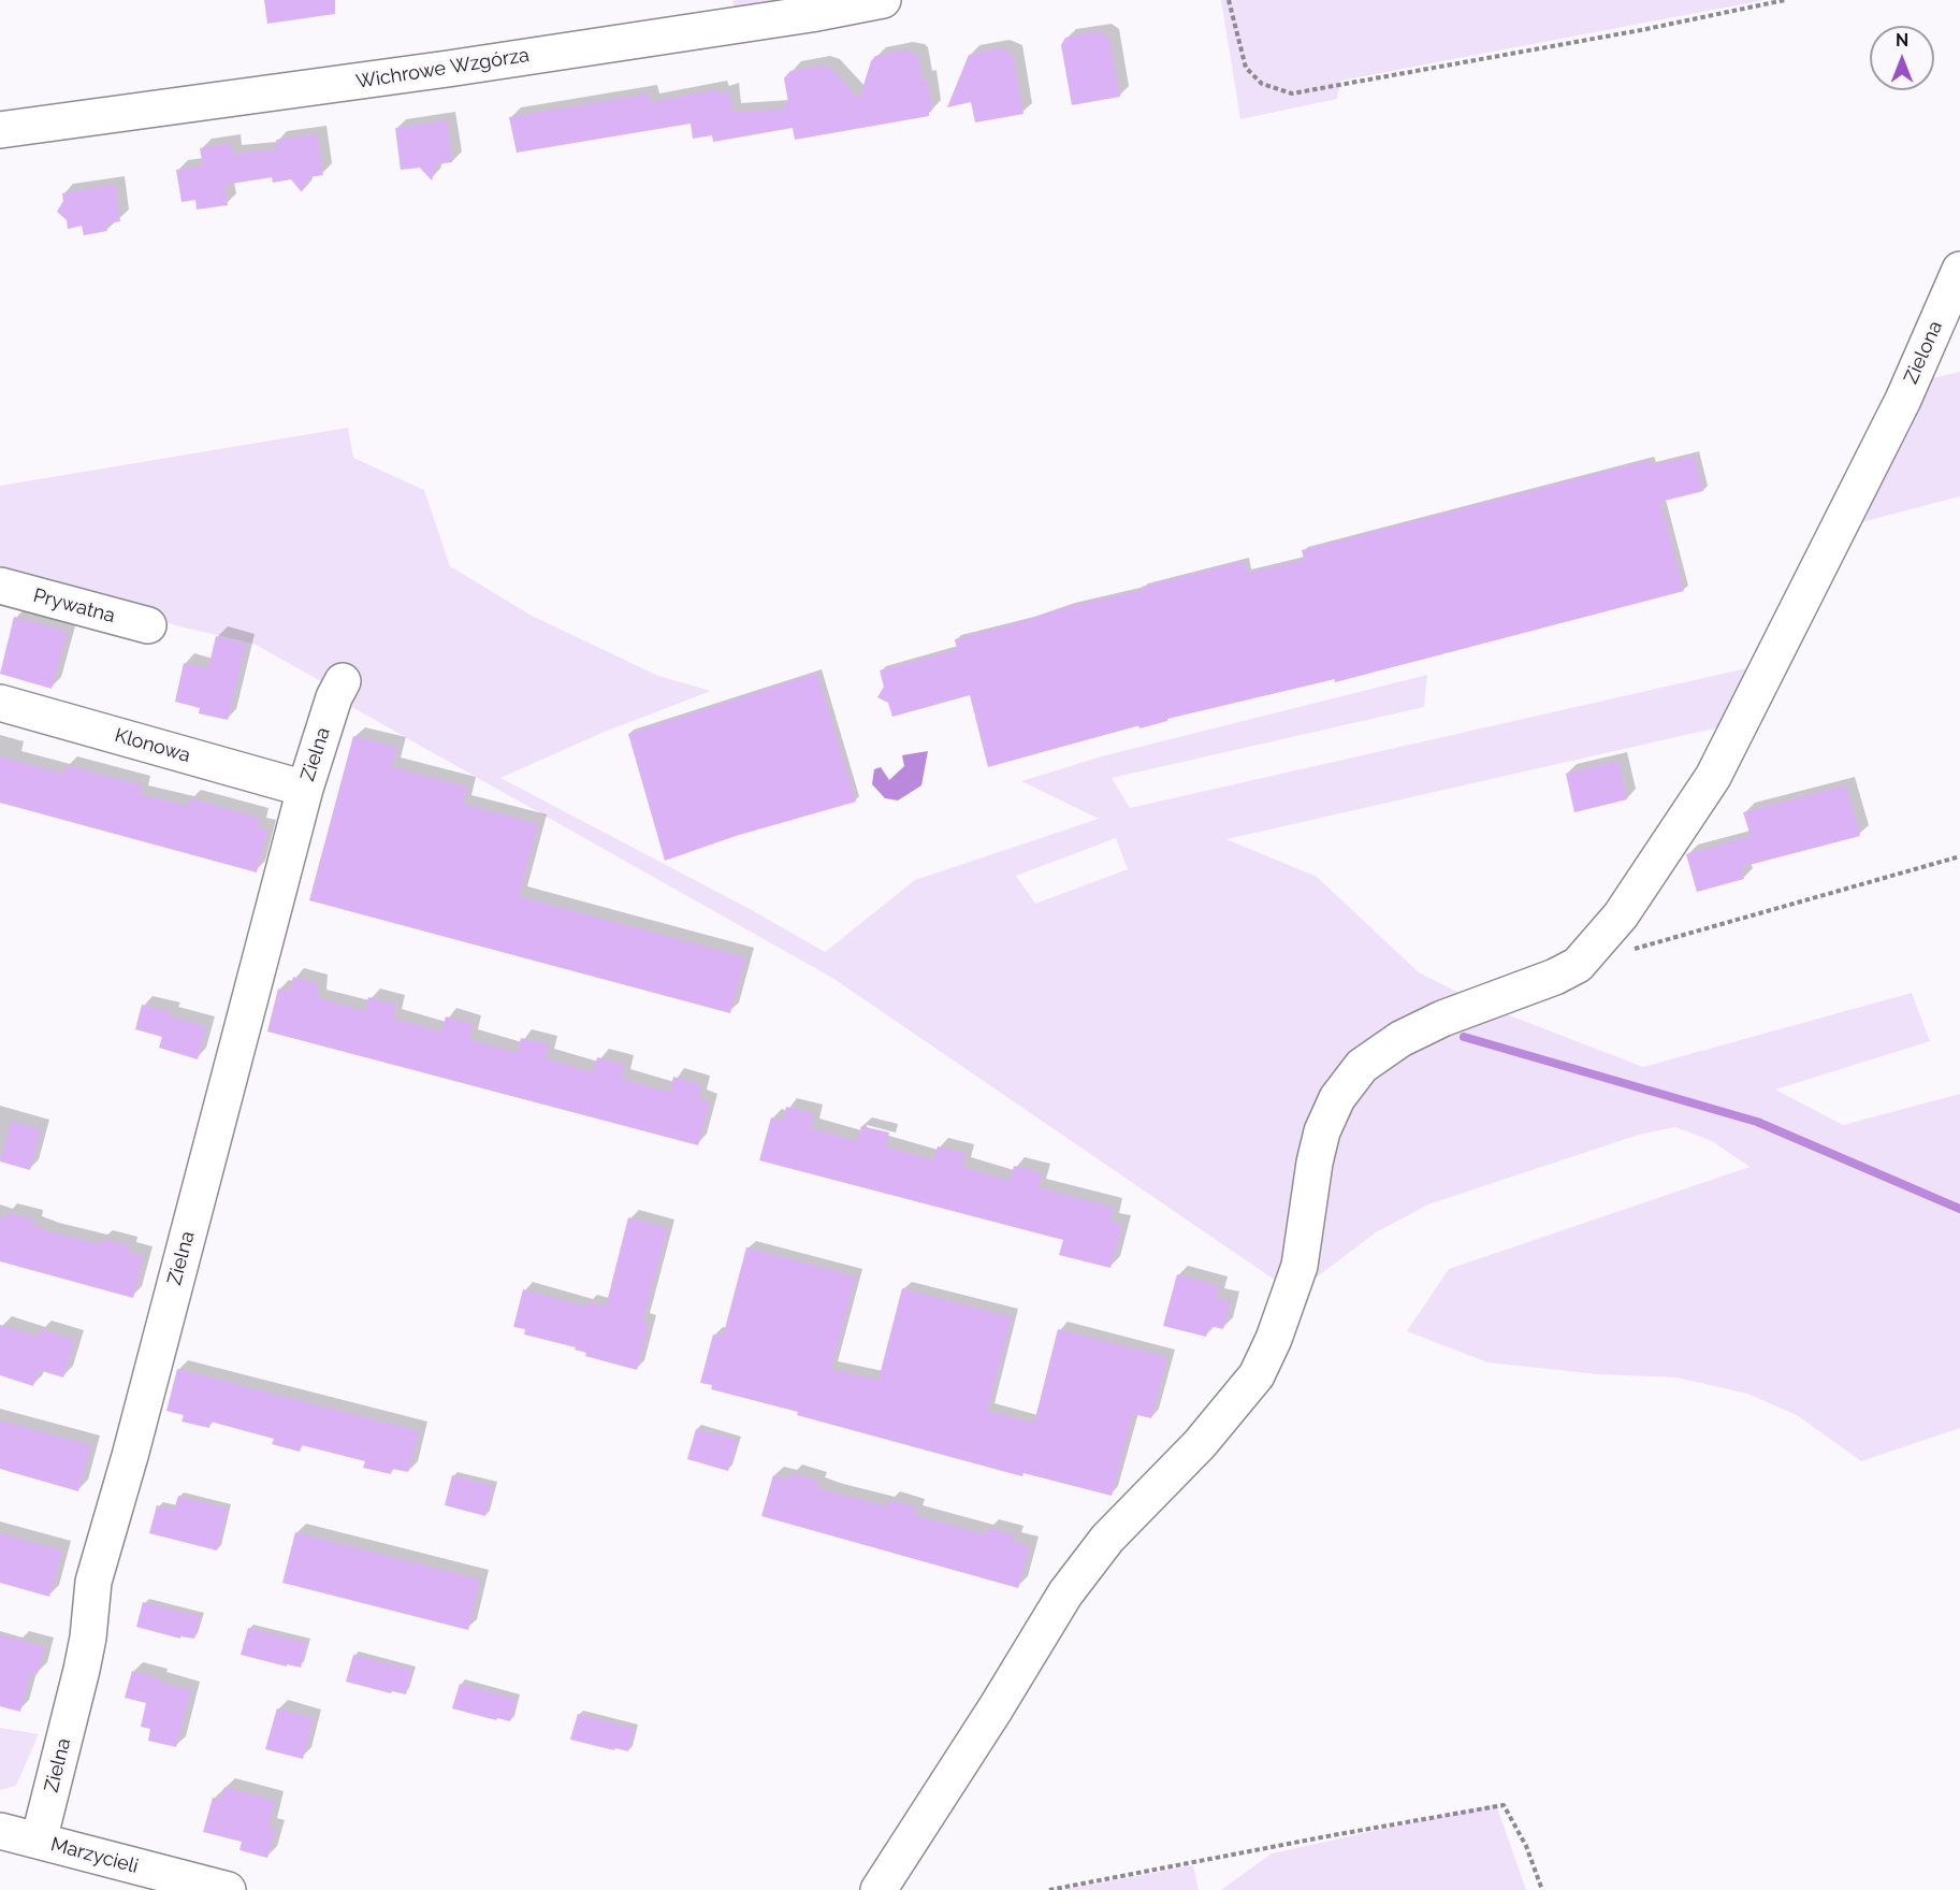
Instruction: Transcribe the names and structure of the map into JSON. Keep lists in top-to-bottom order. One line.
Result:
{"streets":{"street":["Wichrowe Wzgórza","Zielona","Prywatna","Klonowa","Zielna","Marzycieli"]},"crossings":[["Klonowa","Zielna"],["Zielna","Marzycieli"]],"north":"top"}
